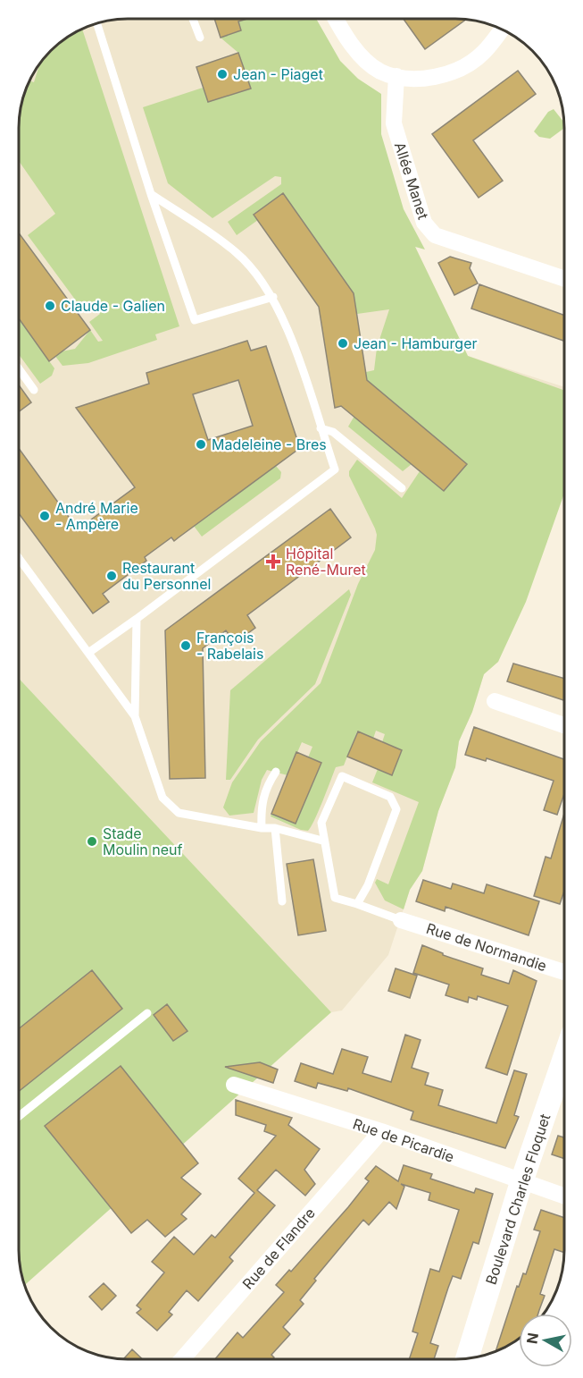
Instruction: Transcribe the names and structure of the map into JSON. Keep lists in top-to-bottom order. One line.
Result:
{"streets":{"street":["Allée Manet","Rue de Normandie","Rue de Picardie","Boulevard Charles Floquet","Rue de Flandre"]},"crossings":[["Rue de Picardie","Boulevard Charles Floquet"],["Rue de Picardie","Rue de Flandre"]],"places":{"other":["Jean - Piaget","Claude - Galien","Jean - Hamburger","Madeleine - Bres","André Marie - Ampère","Restaurant du Personnel","François - Rabelais","Stade Moulin neuf"],"health":["Hôpital René-Muret"]},"north":"left"}
